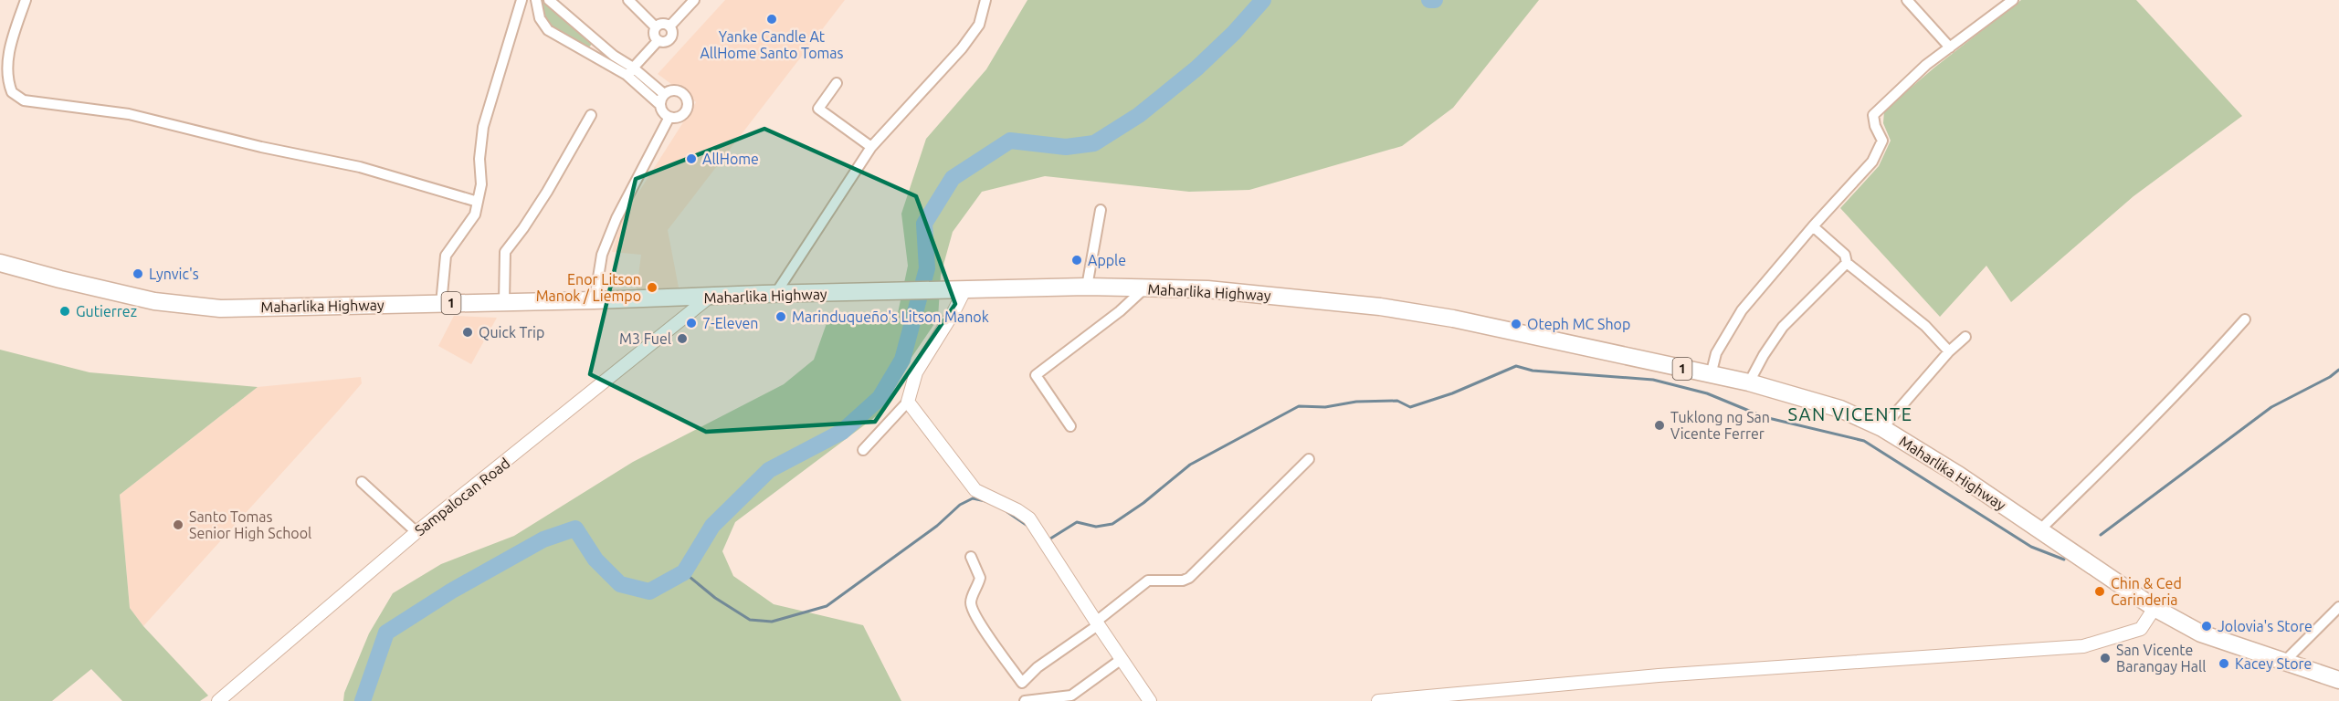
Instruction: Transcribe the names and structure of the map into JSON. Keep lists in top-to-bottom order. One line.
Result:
{"streets":{"highway":["Maharlika Highway","1"],"street":["Sampalocan Road"]},"crossings":[["Maharlika Highway","Sampalocan Road"]],"districts":["SAN VICENTE"],"places":["Yanke Candle At AllHome Santo Tomas","AllHome","Apple","Lynvic's","Enor Litson Manok / Liempo","Gutierrez","Marinduqueño's Litson Manok","7-Eleven","Oteph MC Shop","Quick Trip","M3 Fuel","Tuklong ng San Vicente Ferrer","Santo Tomas Senior High School","Chin & Ced Carinderia","Jolovia's Store","San Vicente Barangay Hall","Kacey Store"]}
